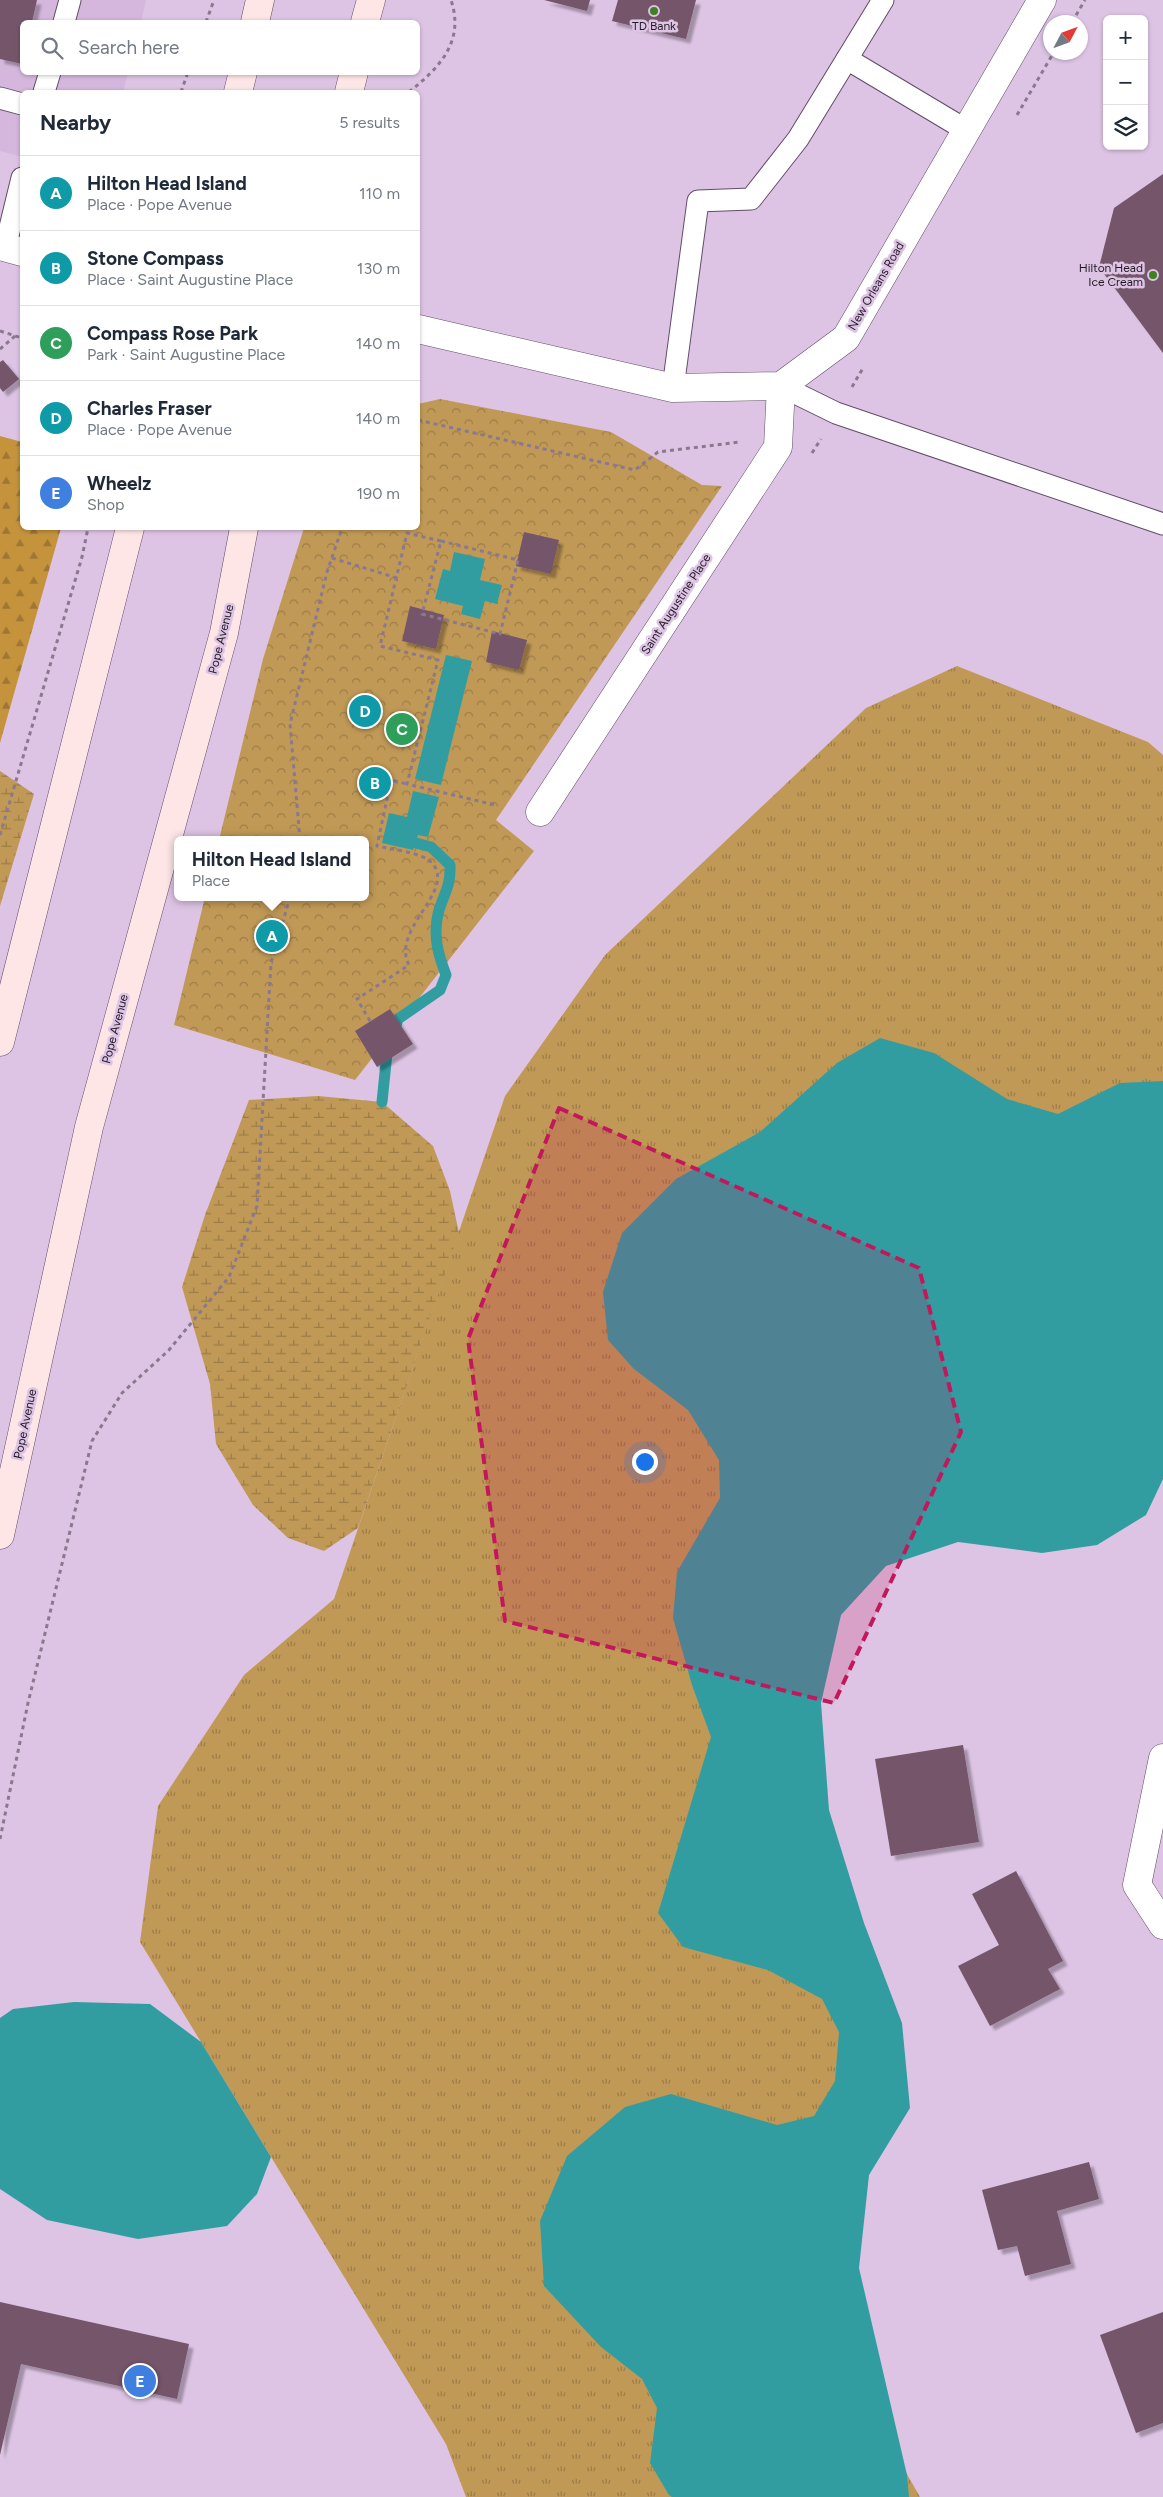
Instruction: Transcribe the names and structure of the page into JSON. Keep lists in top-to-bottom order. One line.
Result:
{"streets":{"main road":["Pope Avenue"],"street":["New Orleans Road","Saint Augustine Place"]},"crossings":[["New Orleans Road","Saint Augustine Place"]],"places":["TD Bank","Hilton Head Ice Cream"],"north":"top right","page":{"map_buttons":["+","−"],"search":"Search here","heading":["Nearby","5 results"],"list":[{"mark":"A","name":"Hilton Head Island","note":"Place · Pope Avenue","value":"110 m"},{"mark":"B","name":"Stone Compass","note":"Place · Saint Augustine Place","value":"130 m"},{"mark":"C","name":"Compass Rose Park","note":"Park · Saint Augustine Place","value":"140 m"},{"mark":"D","name":"Charles Fraser","note":"Place · Pope Avenue","value":"140 m"},{"mark":"E","name":"Wheelz","note":"Shop","value":"190 m"}],"pins":["D","C","B","A","E"],"popup":["Hilton Head Island","Place"]}}
